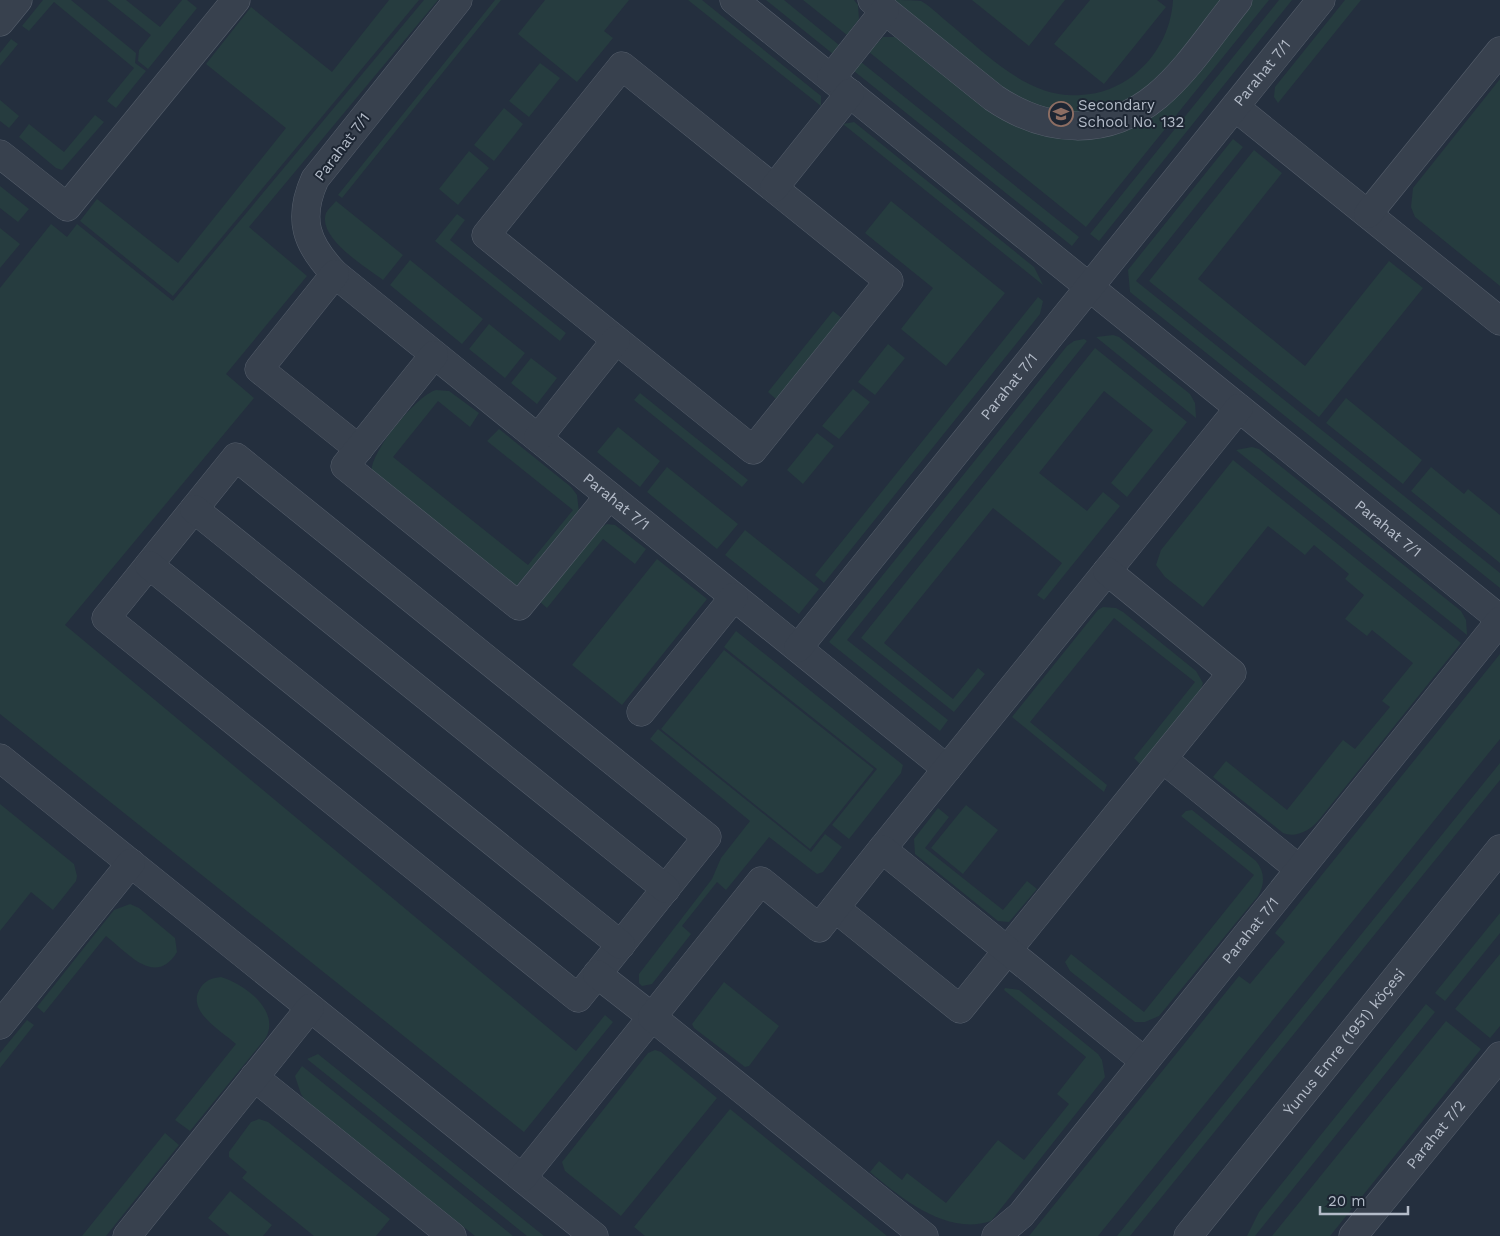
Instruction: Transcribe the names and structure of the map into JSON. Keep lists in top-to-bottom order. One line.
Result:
{"streets":{"street":["Parahat 7/1","Ýunus Emre (1951) köçesi","Parahat 7/2"]},"places":{"school or university":["Secondary School No. 132"]},"scale_bar":"20 m"}
